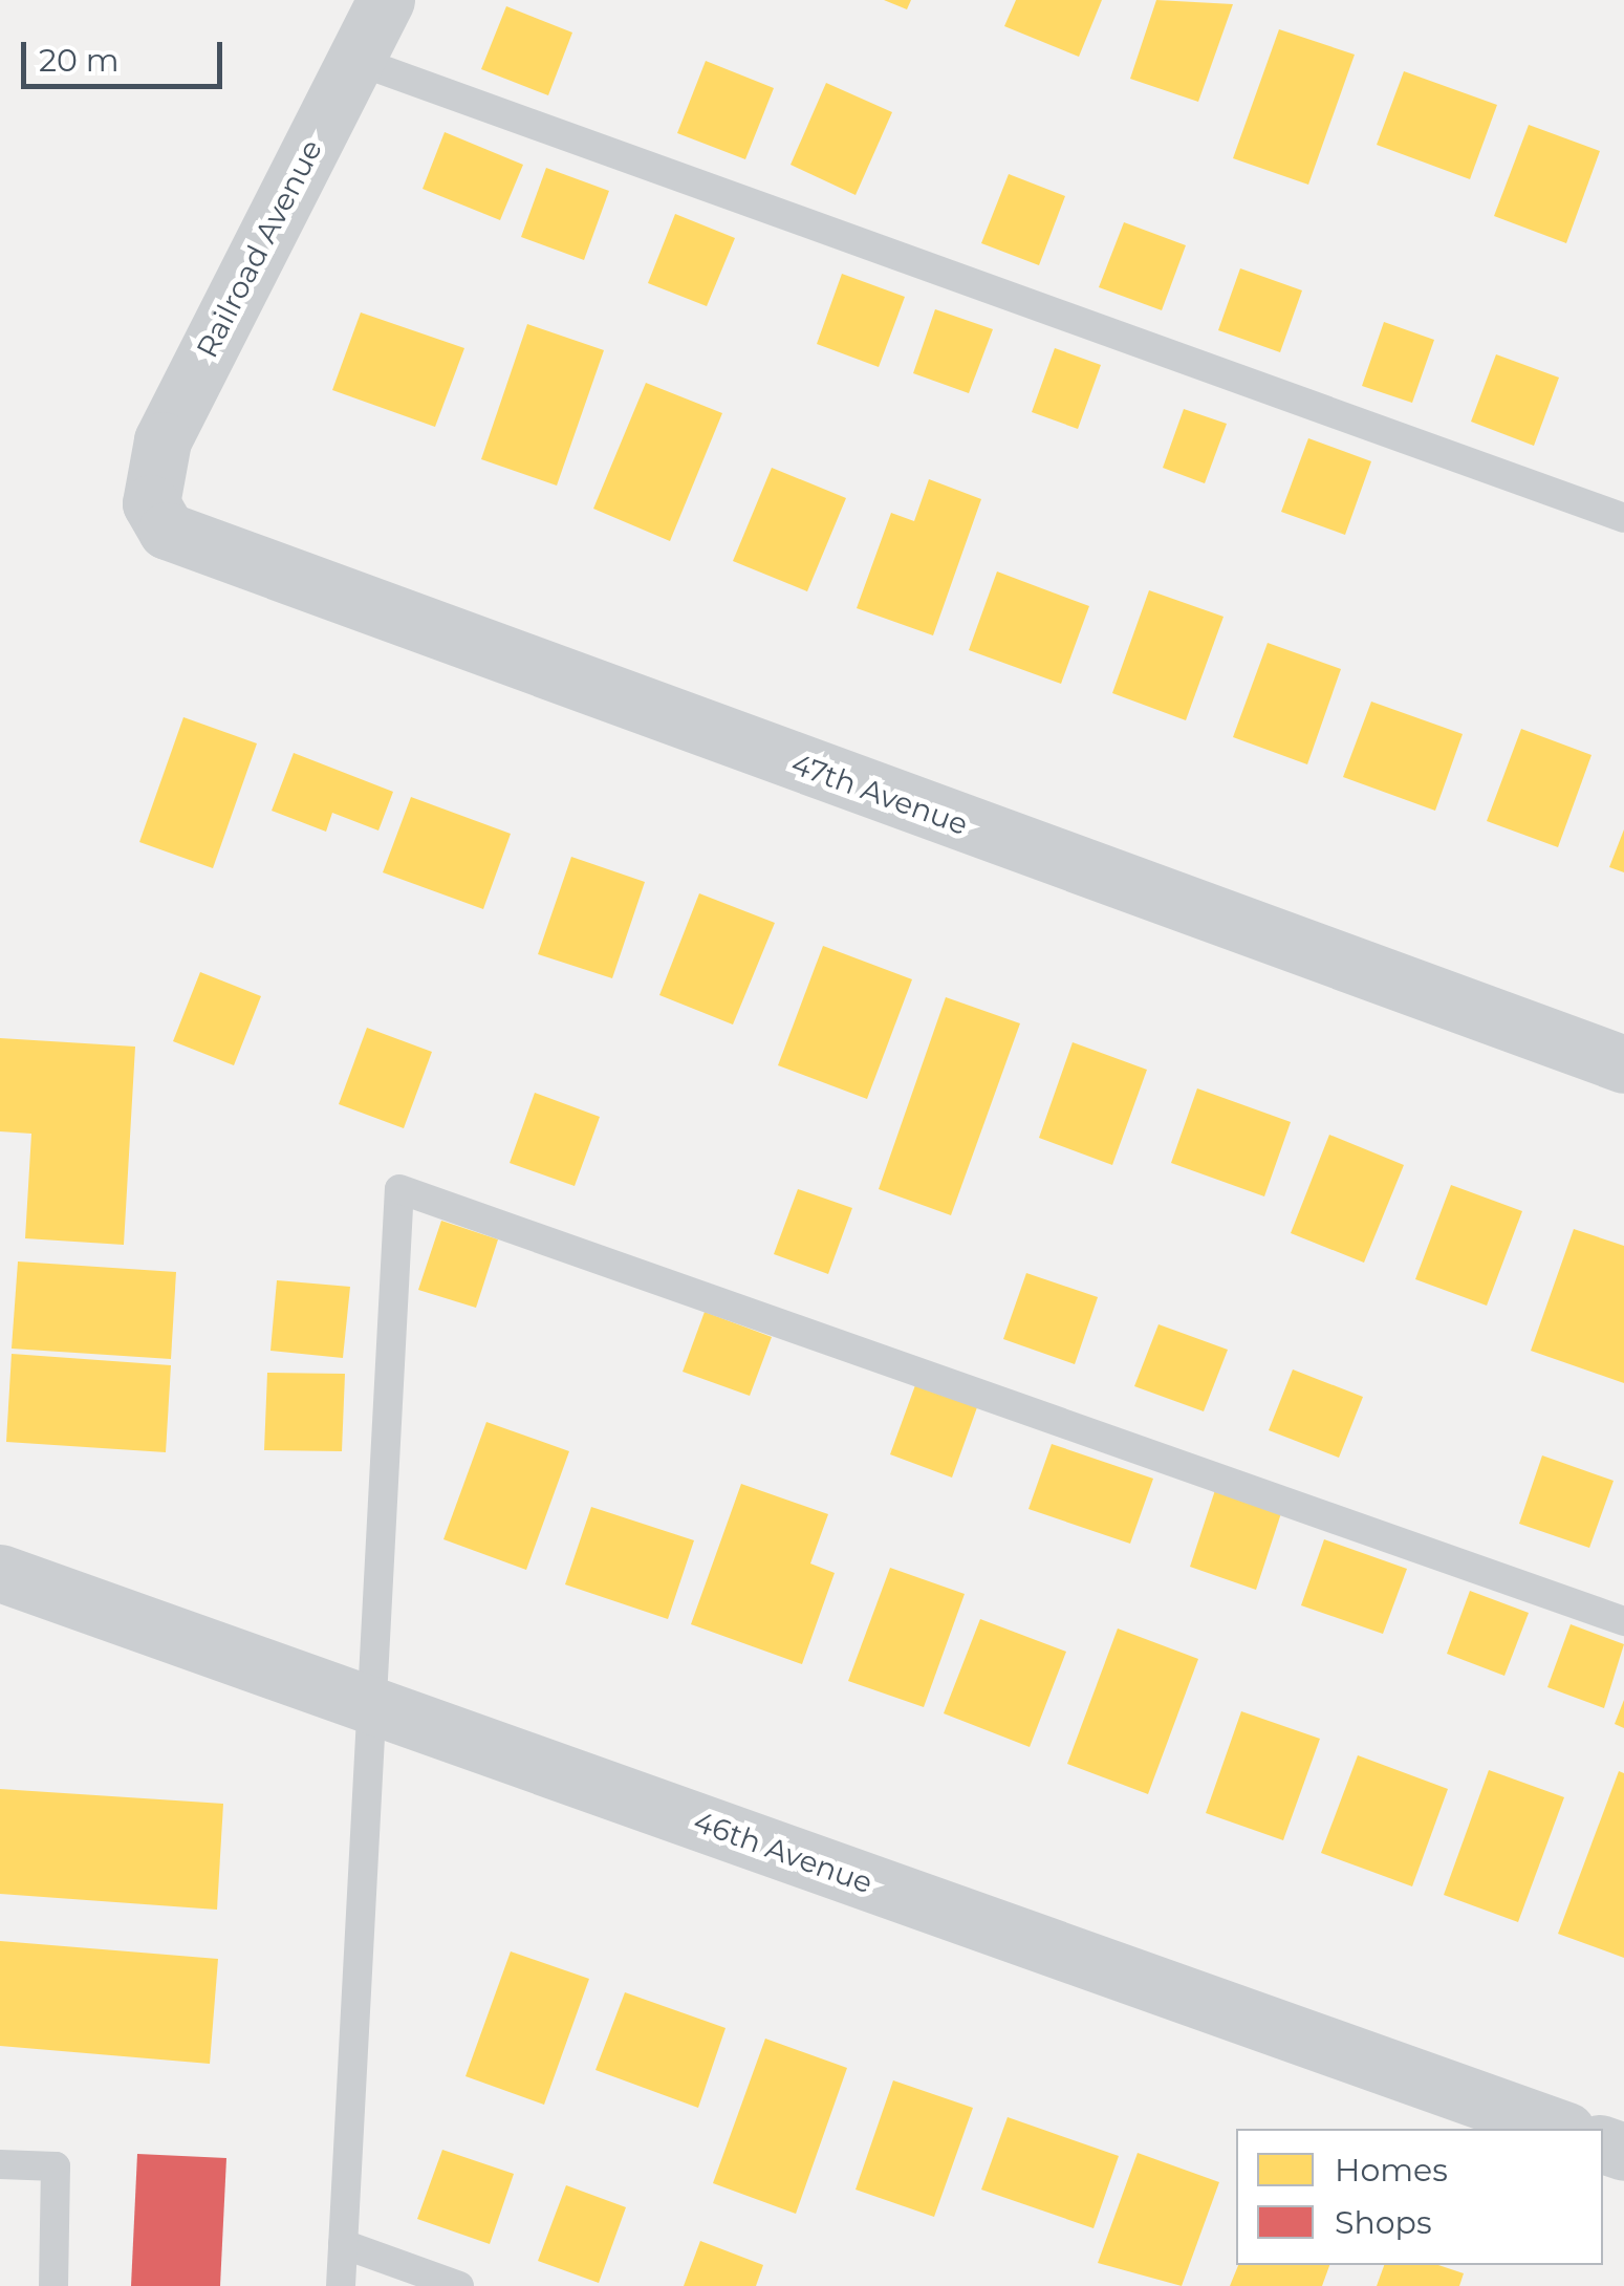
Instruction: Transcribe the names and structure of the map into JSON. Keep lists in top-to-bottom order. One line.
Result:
{"streets":{"street":["Railroad Avenue","47th Avenue","46th Avenue"]},"crossings":[["Railroad Avenue","47th Avenue"]],"legend":["Homes","Shops"],"scale_bar":"20 m"}
